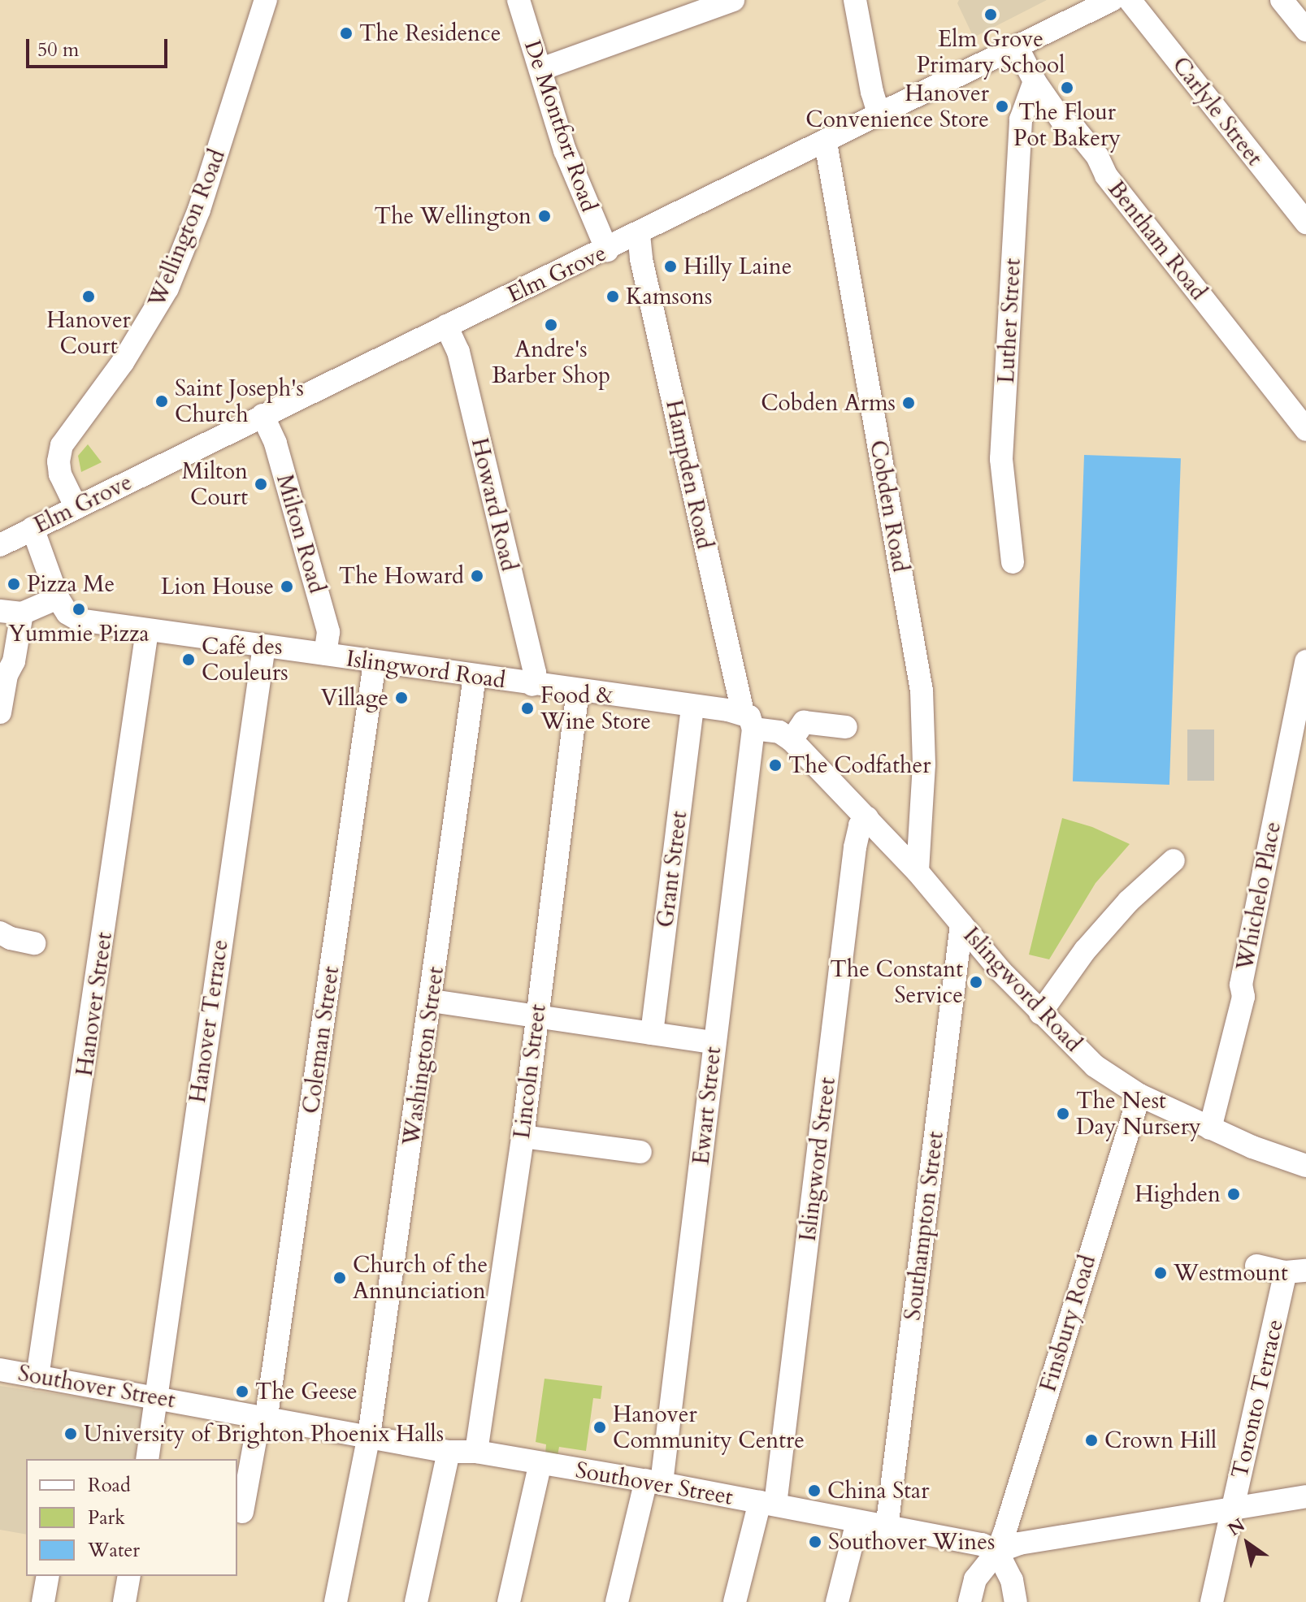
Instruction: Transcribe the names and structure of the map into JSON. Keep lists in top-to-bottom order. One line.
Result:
{"streets":{"street":["Carlyle Street","De Montfort Road","Wellington Road","Bentham Road","Elm Grove","Luther Street","Hampden Road","Howard Road","Cobden Road","Milton Road","Islingword Road","Grant Street","Whichelo Place","Hanover Street","Hanover Terrace","Coleman Street","Washington Street","Lincoln Street","Ewart Street","Islingword Street","Southampton Street","Finsbury Road","Southover Street","Toronto Terrace"]},"crossings":[["De Montfort Road","Elm Grove"],["Wellington Road","Elm Grove"],["Bentham Road","Elm Grove"],["Bentham Road","Luther Street"],["Elm Grove","Hampden Road"],["Elm Grove","Howard Road"],["Elm Grove","Cobden Road"],["Elm Grove","Milton Road"],["Elm Grove","Islingword Road"],["Hampden Road","Islingword Road"],["Hampden Road","Ewart Street"],["Howard Road","Islingword Road"],["Cobden Road","Islingword Road"],["Milton Road","Islingword Road"],["Islingword Road","Grant Street"],["Islingword Road","Whichelo Place"],["Islingword Road","Hanover Street"],["Islingword Road","Hanover Terrace"],["Islingword Road","Coleman Street"],["Islingword Road","Washington Street"],["Islingword Road","Lincoln Street"],["Islingword Road","Ewart Street"],["Islingword Road","Islingword Street"],["Islingword Road","Southampton Street"],["Islingword Road","Finsbury Road"],["Hanover Street","Southover Street"],["Hanover Terrace","Southover Street"],["Coleman Street","Southover Street"],["Washington Street","Southover Street"],["Lincoln Street","Southover Street"],["Ewart Street","Southover Street"],["Islingword Street","Southover Street"],["Southampton Street","Southover Street"],["Finsbury Road","Southover Street"]],"places":["Elm Grove Primary School","The Residence","The Flour Pot Bakery","Hanover Convenience Store","The Wellington","Hilly Laine","Hanover Court","Kamsons","Andre's Barber Shop","Saint Joseph's Church","Cobden Arms","Milton Court","The Howard","Pizza Me","Lion House","Yummie Pizza","Café des Couleurs","Village","Food & Wine Store","The Codfather","The Constant Service","The Nest Day Nursery","Highden","Westmount","Church of the Annunciation","The Geese","Hanover Community Centre","University of Brighton Phoenix Halls","Crown Hill","China Star","Southover Wines"],"legend":["Road","Park","Water"],"scale_bar":"50 m","north":"top left"}
